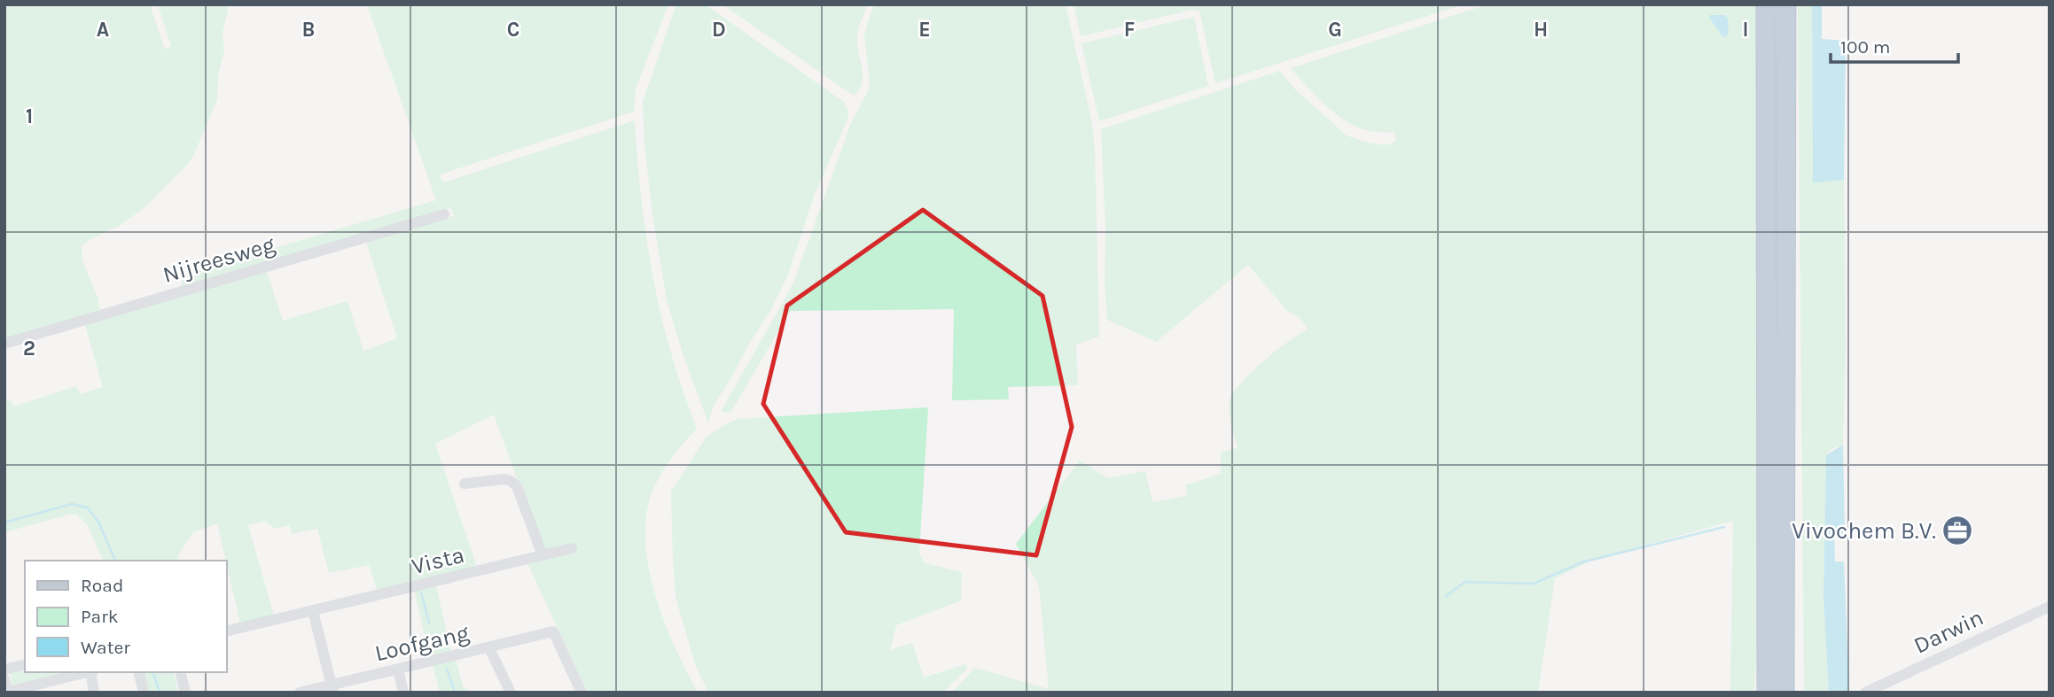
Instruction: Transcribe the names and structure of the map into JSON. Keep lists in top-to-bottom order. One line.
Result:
{"streets":{"street":["Nijreesweg","Vista","Darwin","Loofgang"]},"places":{"office":["Vivochem B.V."]},"legend":["Road","Park","Water"],"scale_bar":"100 m","grid":{"columns":["A","B","C","D","E","F","G","H","I"],"rows":["1","2"]}}
